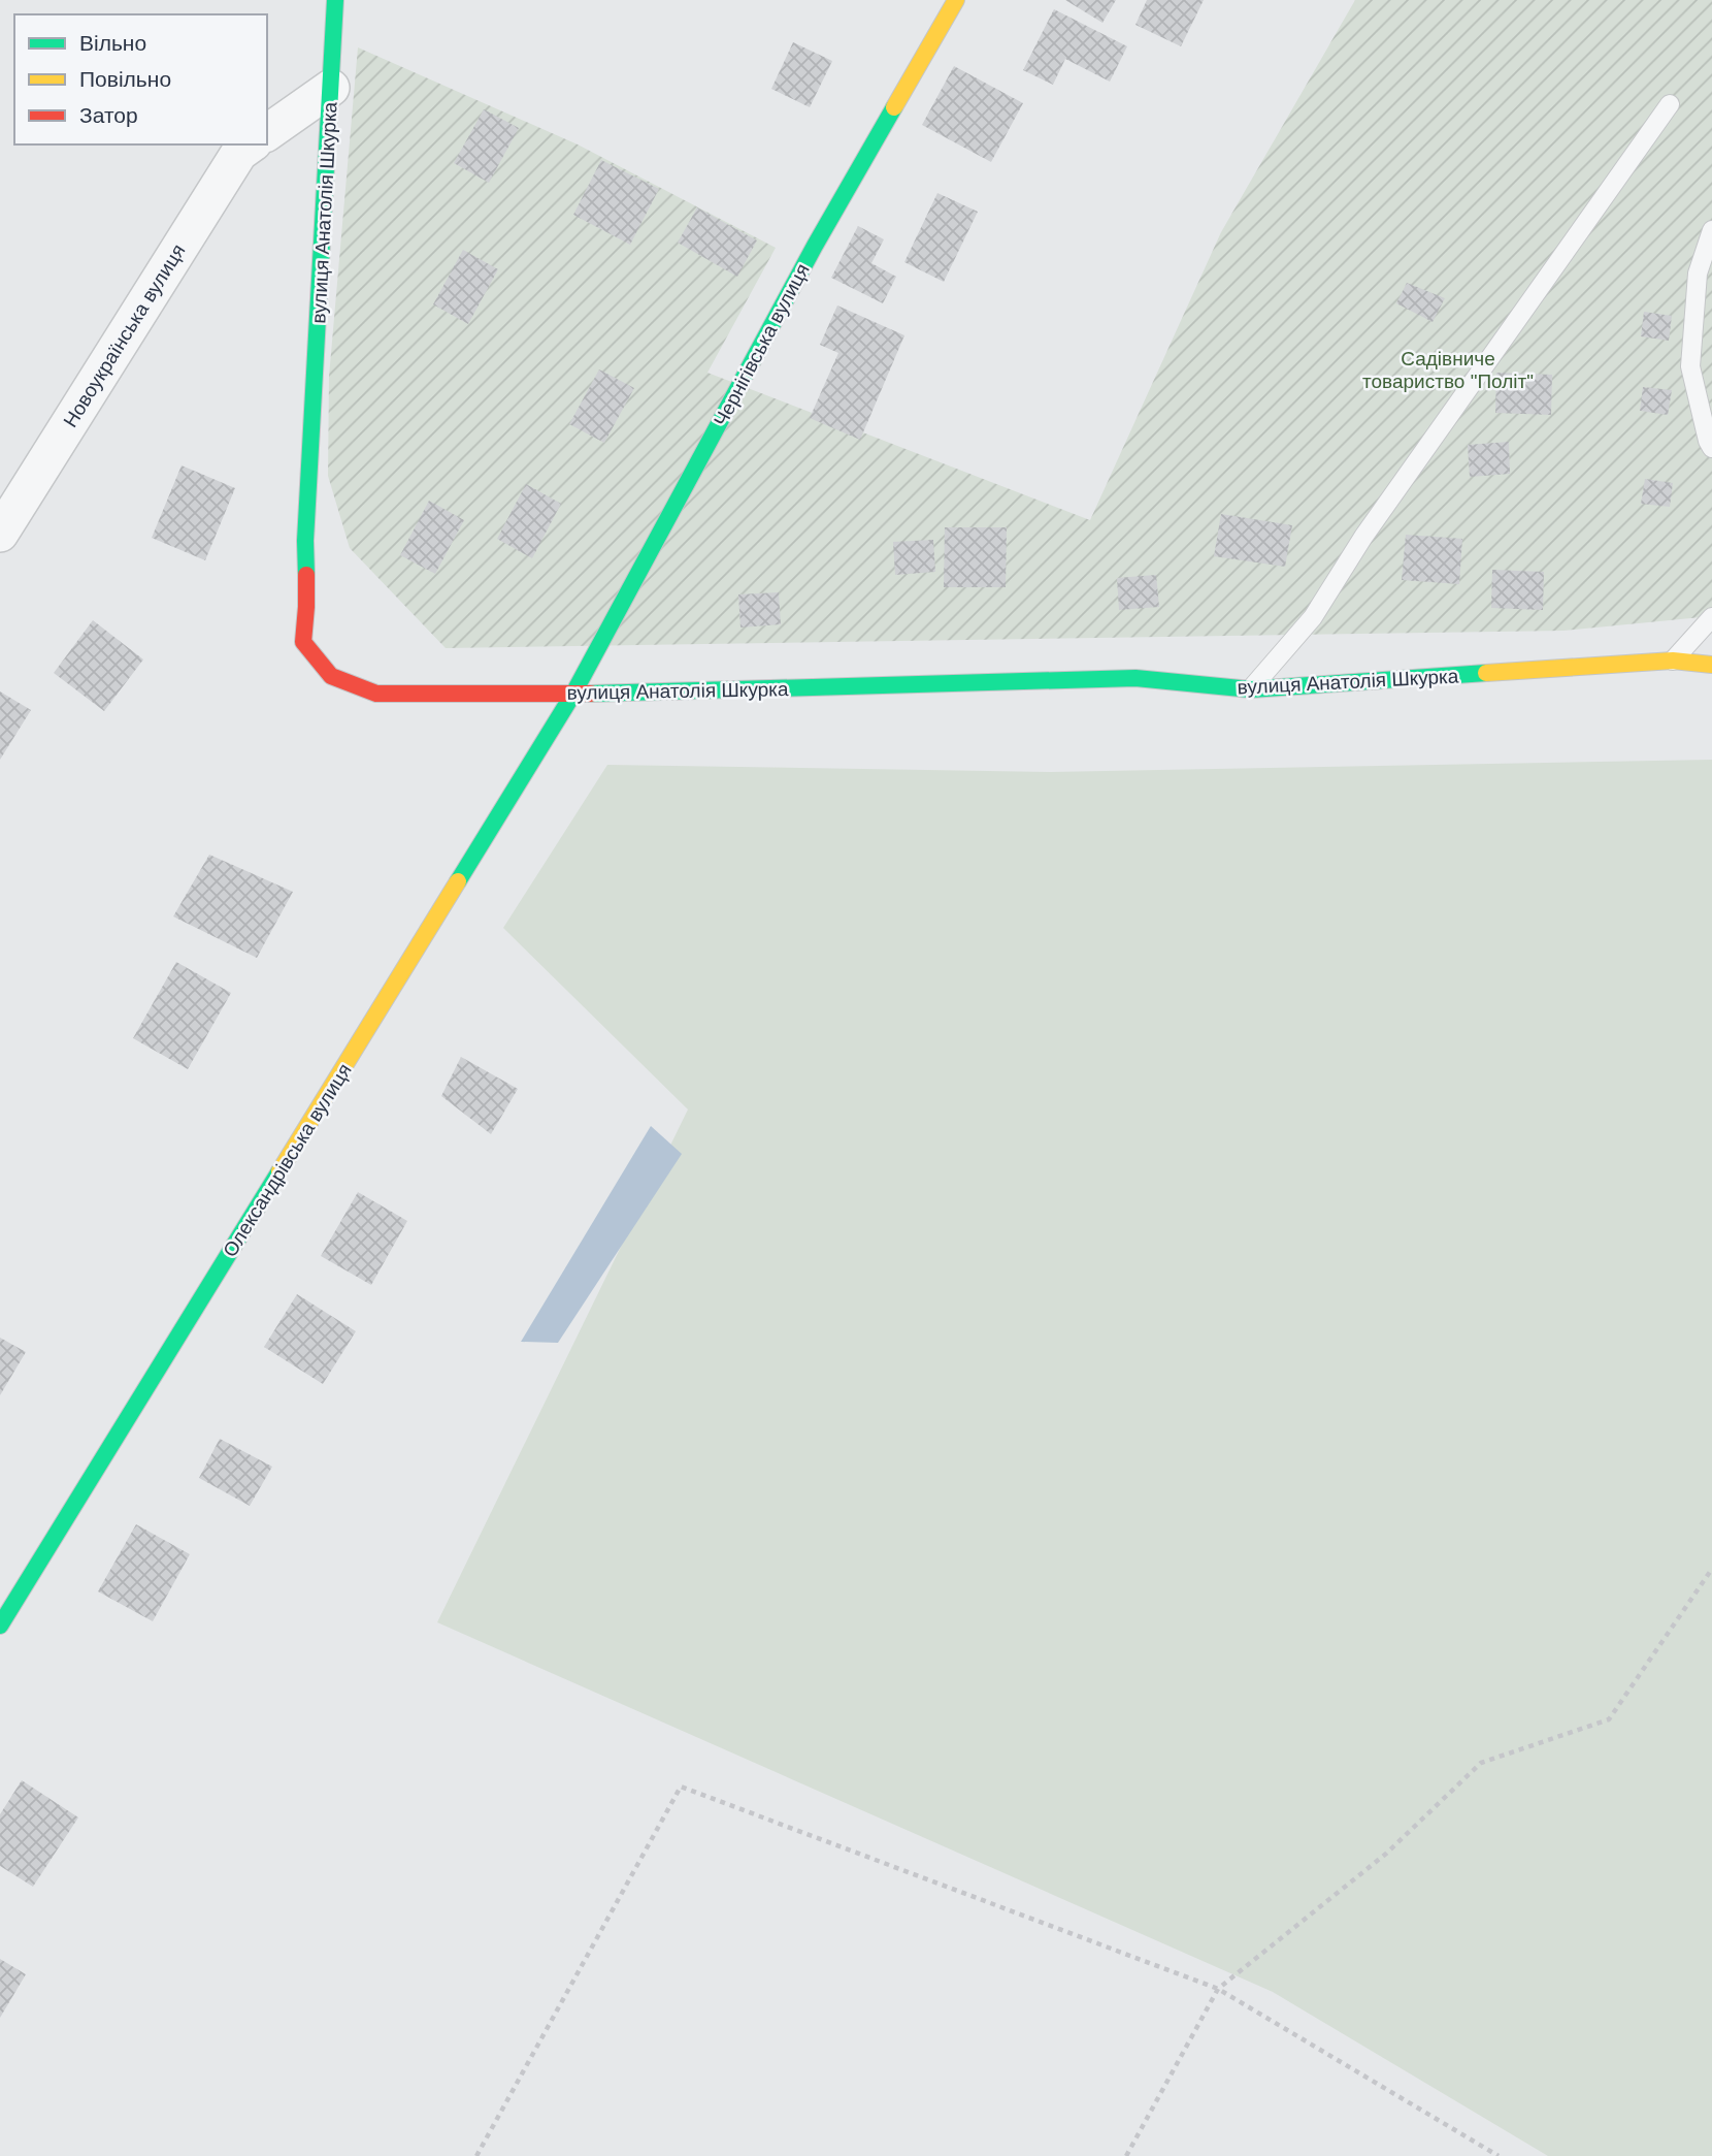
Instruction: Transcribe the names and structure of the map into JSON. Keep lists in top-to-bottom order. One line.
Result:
{"streets":{"street":["вулиця Анатолія Шкурка","Новоукраїнська вулиця","Чернігівська вулиця","Олександрівська вулиця"]},"crossings":[["вулиця Анатолія Шкурка","Чернігівська вулиця"],["вулиця Анатолія Шкурка","Олександрівська вулиця"],["Чернігівська вулиця","Олександрівська вулиця"]],"parks":["Садівниче товариство \"Політ\""],"legend":["Вільно","Повільно","Затор"]}
